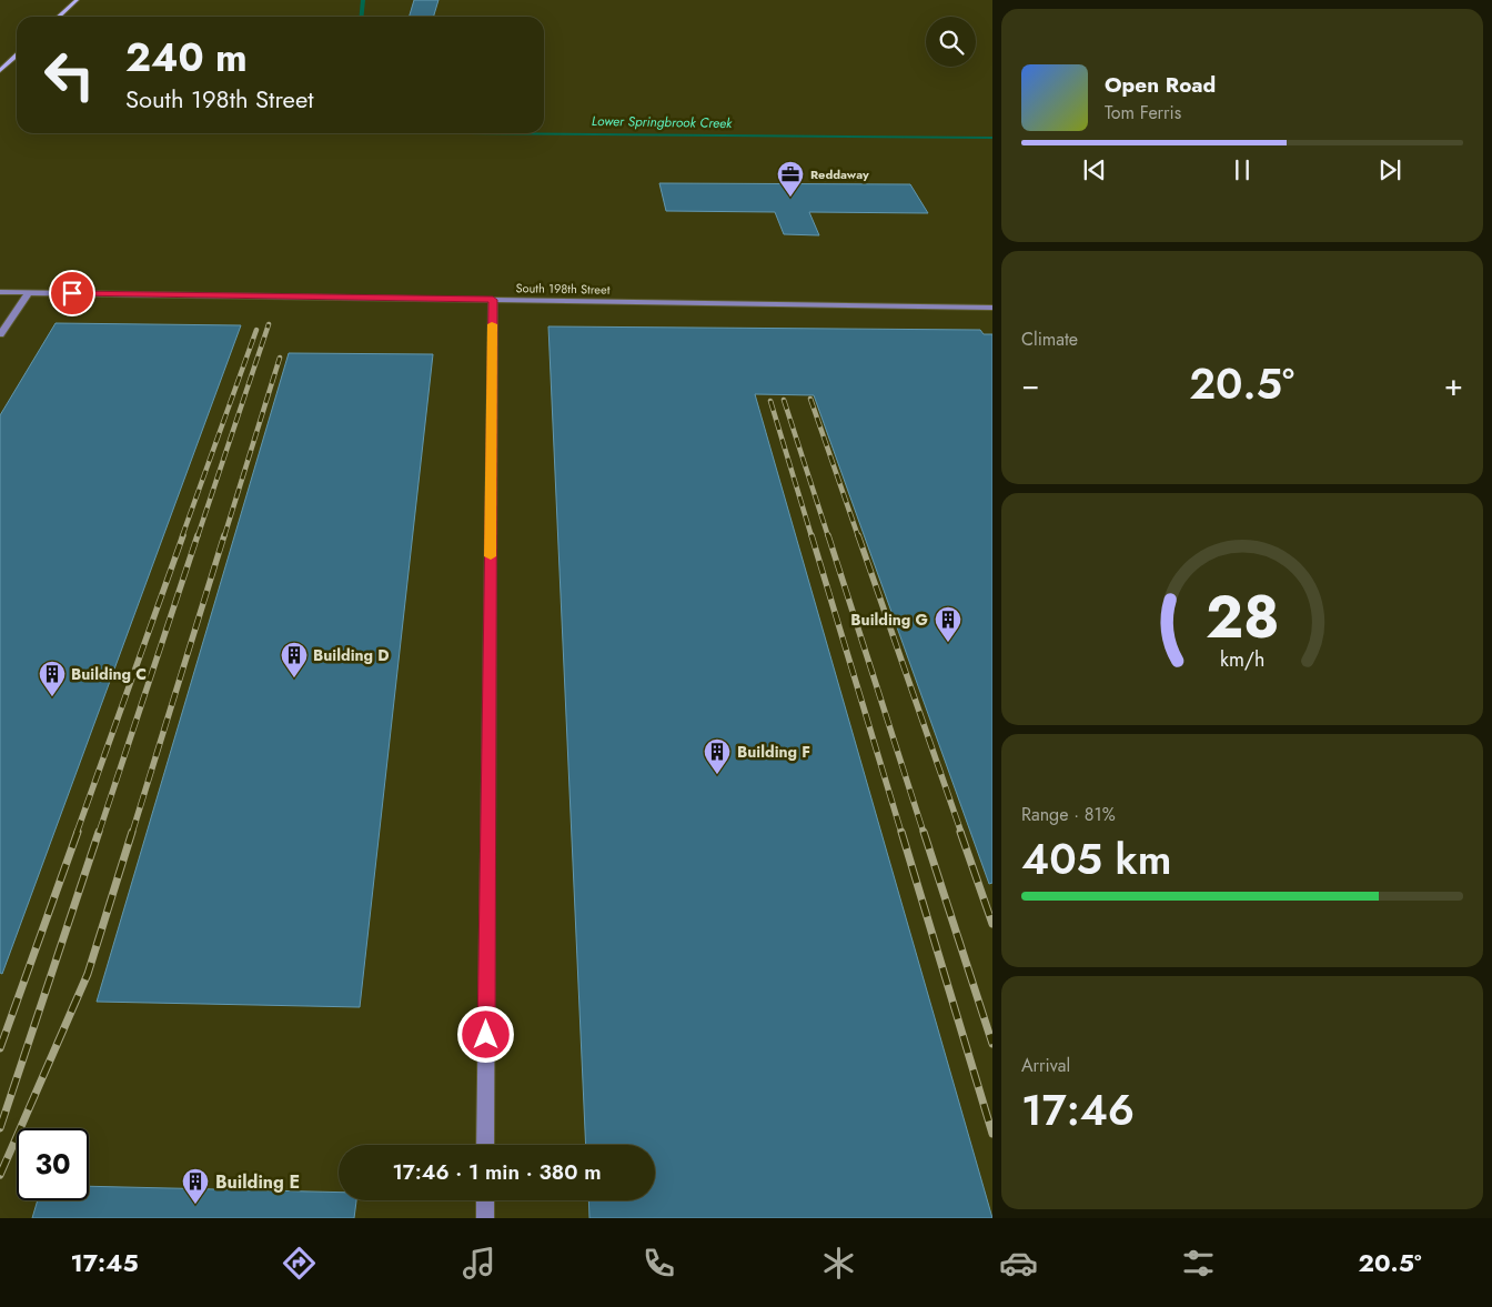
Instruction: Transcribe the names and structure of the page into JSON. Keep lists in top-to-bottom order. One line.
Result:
{"streets":{"street":["South 198th Street"]},"water":["Lower Springbrook Creek"],"places":{"office":["Reddaway"],"building":["Building G","Building D","Building C","Building F","Building E"]},"page":{"turn":["240 m","South 198th Street"],"song":["Open Road","Tom Ferris"],"tile":["Climate",["Range · 81%","405 km"],["Arrival","17:46"]],"heat":["−","20.5°","+"],"limit":"30","trip":"17:46 · 1 min · 380 m","tabs":["17:45","20.5°"],"gauge":["28","km/h"]}}
